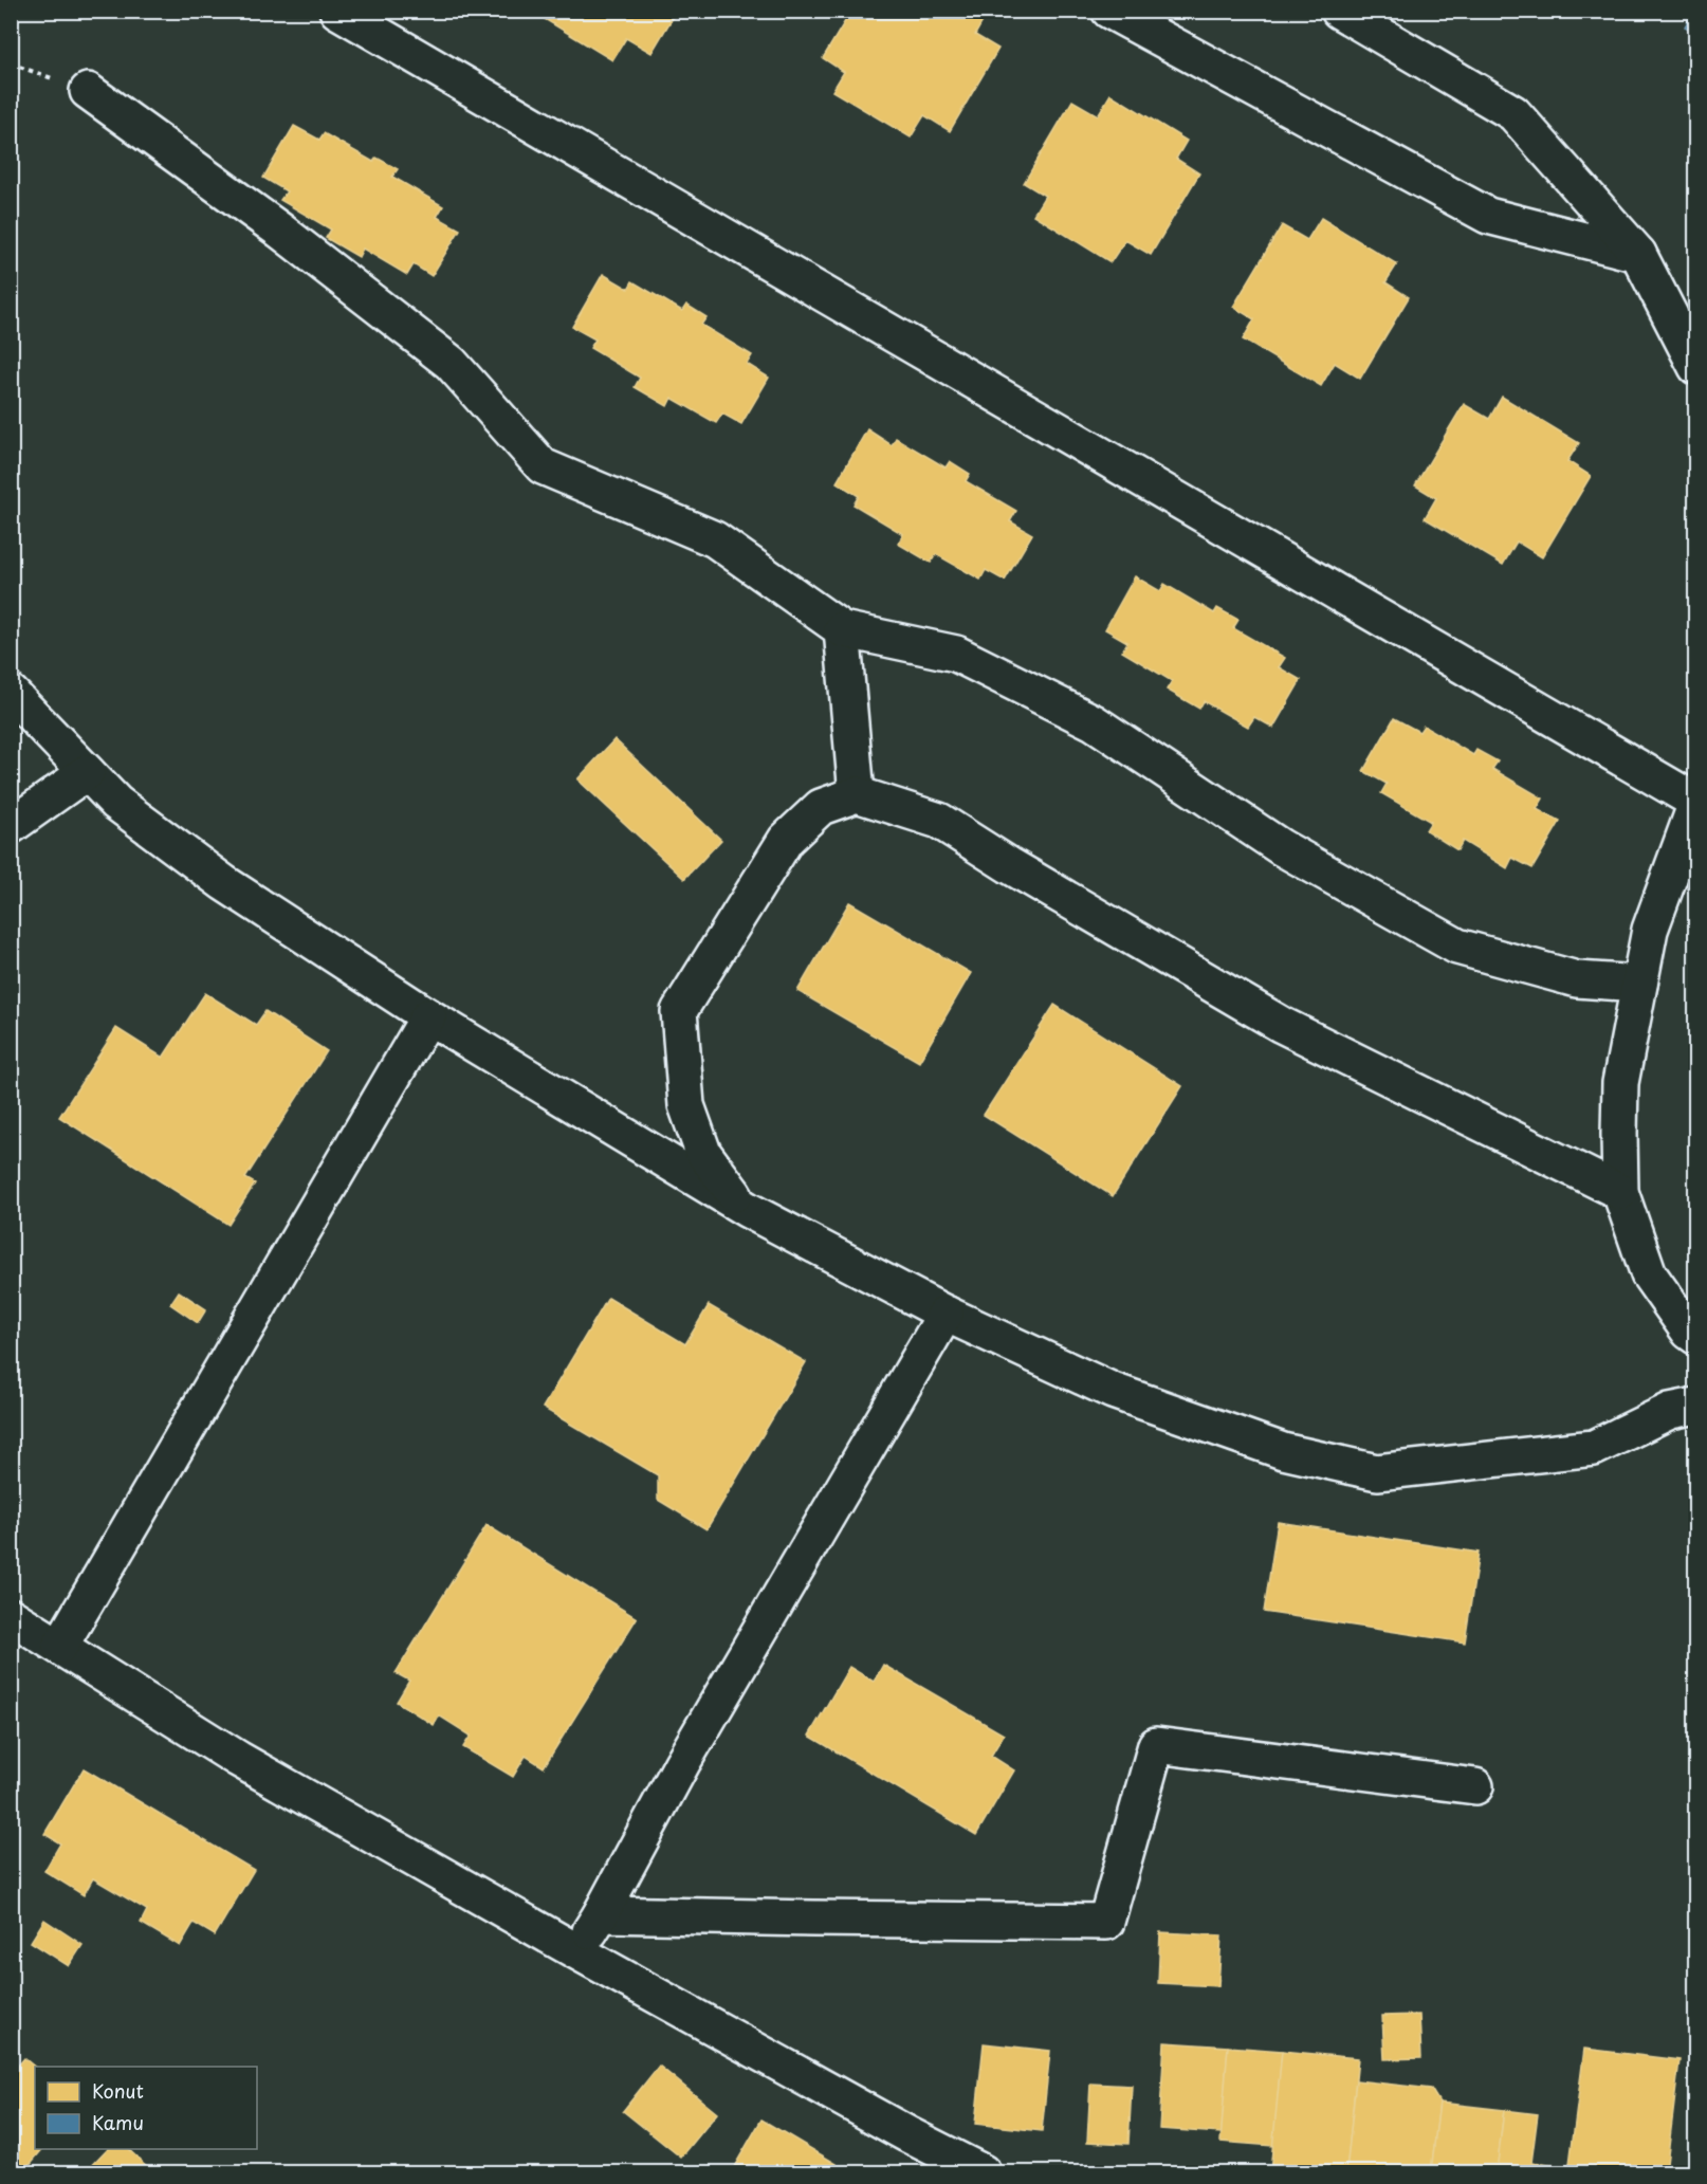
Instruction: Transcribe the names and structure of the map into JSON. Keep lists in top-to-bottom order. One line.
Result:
{"legend":["Konut","Kamu"]}
